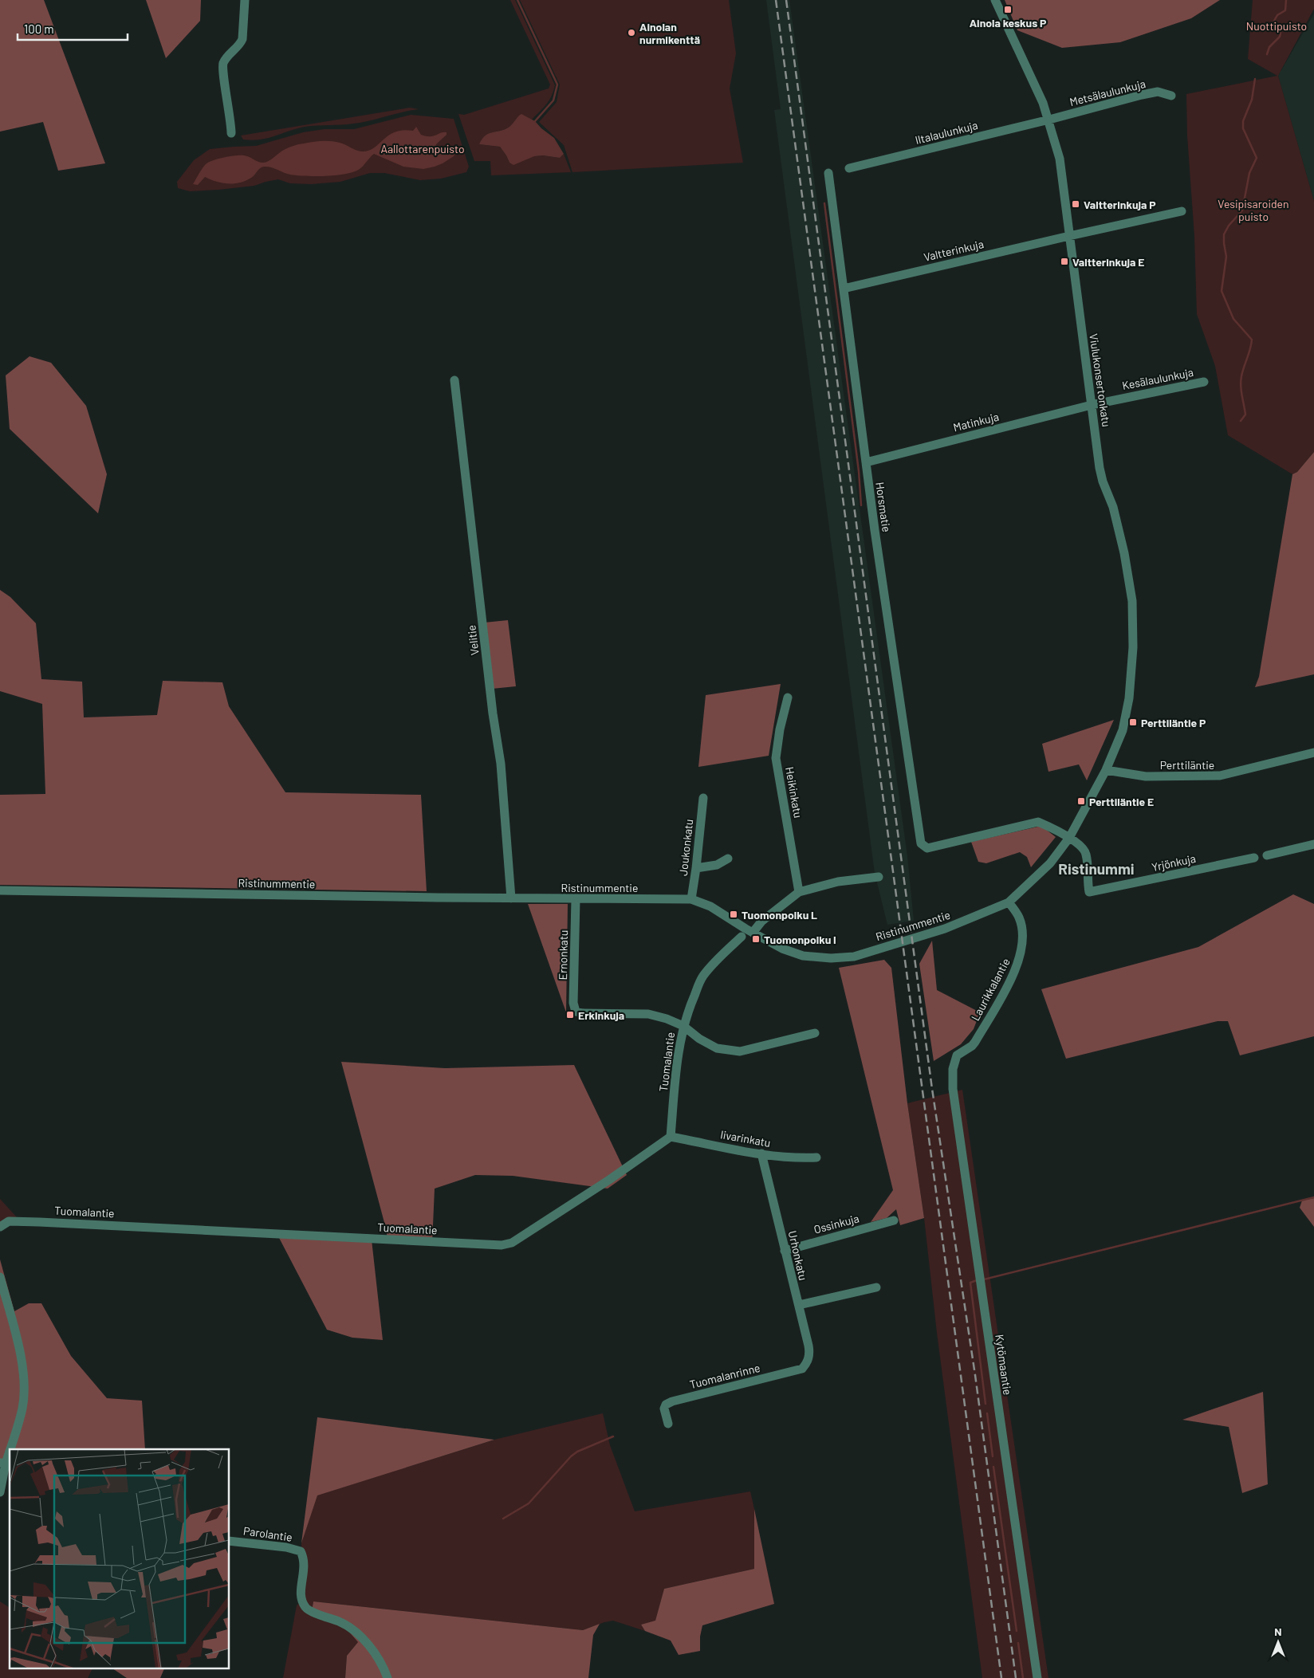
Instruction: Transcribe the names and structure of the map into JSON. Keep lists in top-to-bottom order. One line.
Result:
{"streets":{"street":["Metsälaulunkuja","Iltalaulunkuja","Valtterinkuja","Kesälaulunkuja","Viulukonsertonkatu","Matinkuja","Horsmatie","Velitie","Perttiläntie","Heikinkatu","Joukonkatu","Yrjönkuja","Ristinummentie","Ernonkatu","Laurikkalantie","Tuomalantie","Iivarinkatu","Ossinkuja","Urhonkatu","Kytömaantie","Tuomalanrinne","Parolantie"]},"crossings":[["Metsälaulunkuja","Iltalaulunkuja"],["Metsälaulunkuja","Viulukonsertonkatu"],["Iltalaulunkuja","Viulukonsertonkatu"],["Valtterinkuja","Viulukonsertonkatu"],["Valtterinkuja","Horsmatie"],["Kesälaulunkuja","Viulukonsertonkatu"],["Kesälaulunkuja","Matinkuja"],["Viulukonsertonkatu","Matinkuja"],["Viulukonsertonkatu","Perttiläntie"],["Viulukonsertonkatu","Ristinummentie"],["Matinkuja","Horsmatie"],["Horsmatie","Yrjönkuja"],["Horsmatie","Ristinummentie"],["Velitie","Ristinummentie"],["Perttiläntie","Ristinummentie"],["Joukonkatu","Ristinummentie"],["Yrjönkuja","Ristinummentie"],["Ristinummentie","Ernonkatu"],["Ristinummentie","Laurikkalantie"],["Ernonkatu","Tuomalantie"],["Laurikkalantie","Kytömaantie"],["Tuomalantie","Iivarinkatu"],["Iivarinkatu","Urhonkatu"],["Ossinkuja","Urhonkatu"],["Urhonkatu","Tuomalanrinne"]],"districts":["Ristinummi"],"parks":["Nuottipuisto","Aallottarenpuisto","Vesipisaroiden puisto"],"places":{"transit":["Ainola keskus P","Valtterinkuja P","Valtterinkuja E","Perttiläntie P","Perttiläntie E","Tuomonpolku L","Tuomonpolku I","Erkinkuja"],"other":["Ainolan nurmikenttä"]},"scale_bar":"100 m","north":"top"}
